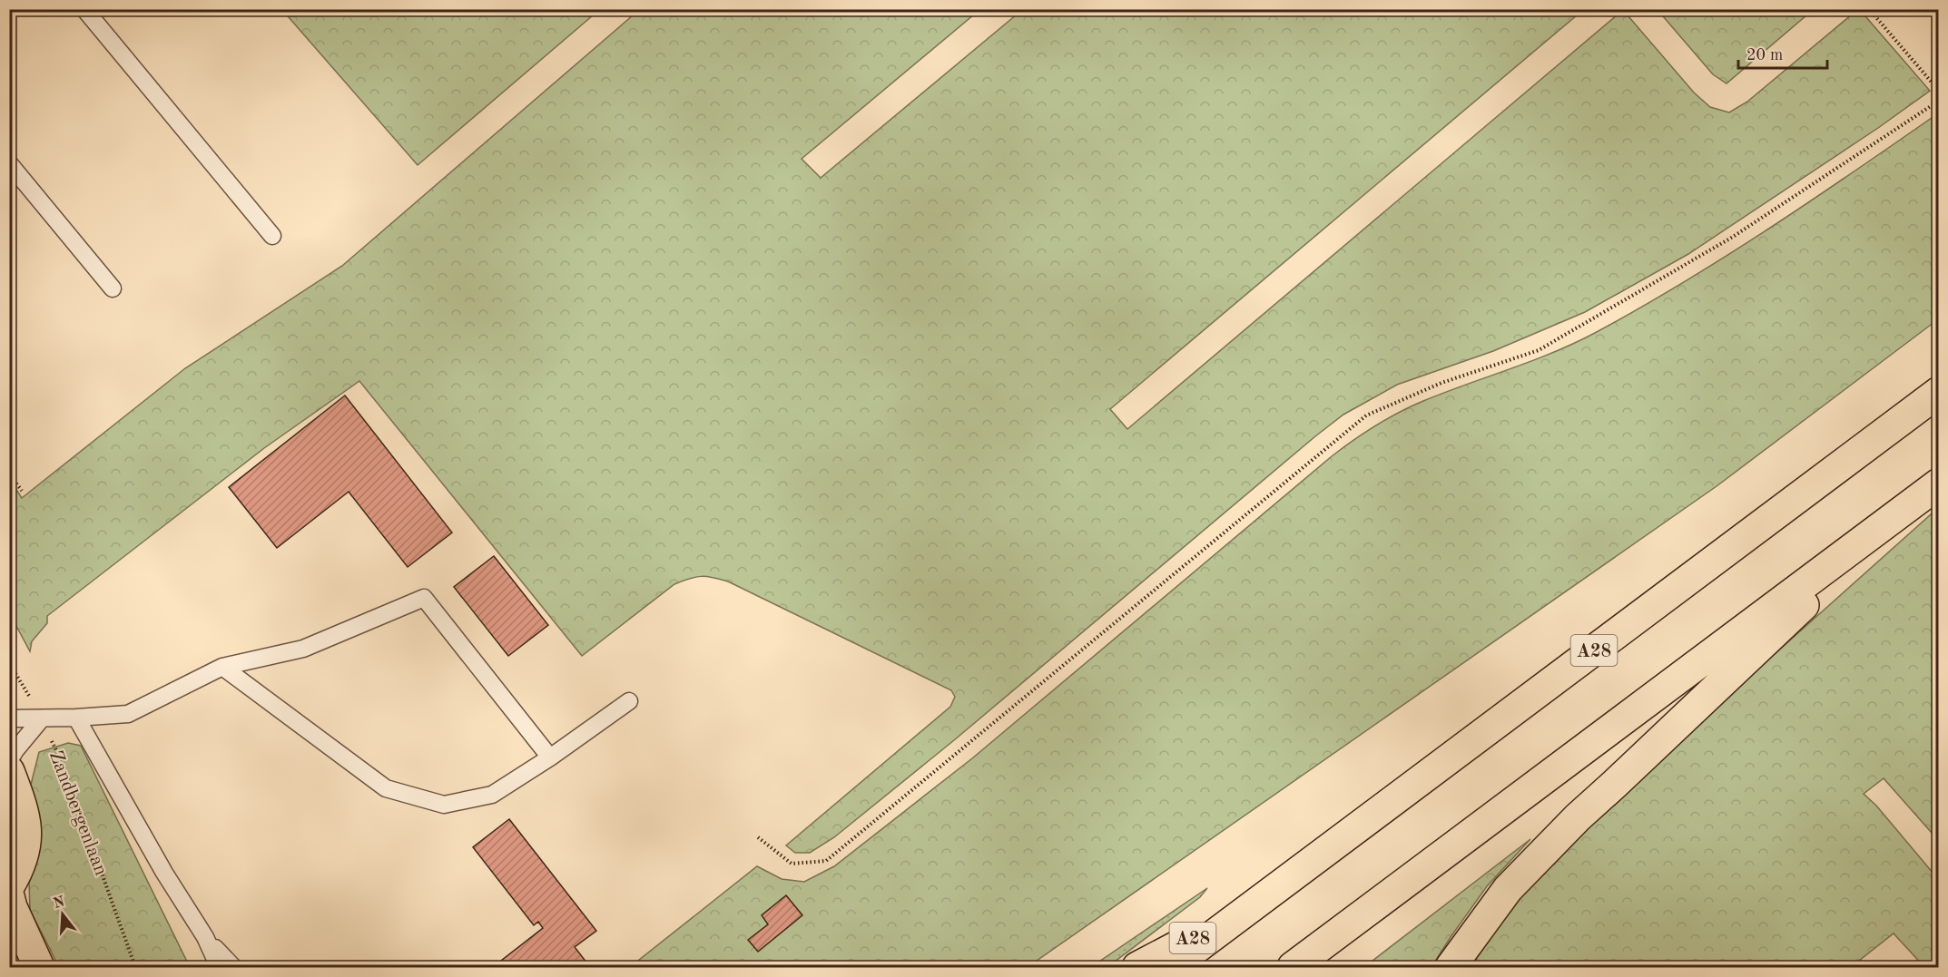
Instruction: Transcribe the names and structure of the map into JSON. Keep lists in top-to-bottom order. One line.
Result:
{"streets":{"main road":["A28"],"path":["Zandbergenlaan"]},"scale_bar":"20 m","north":"top"}
